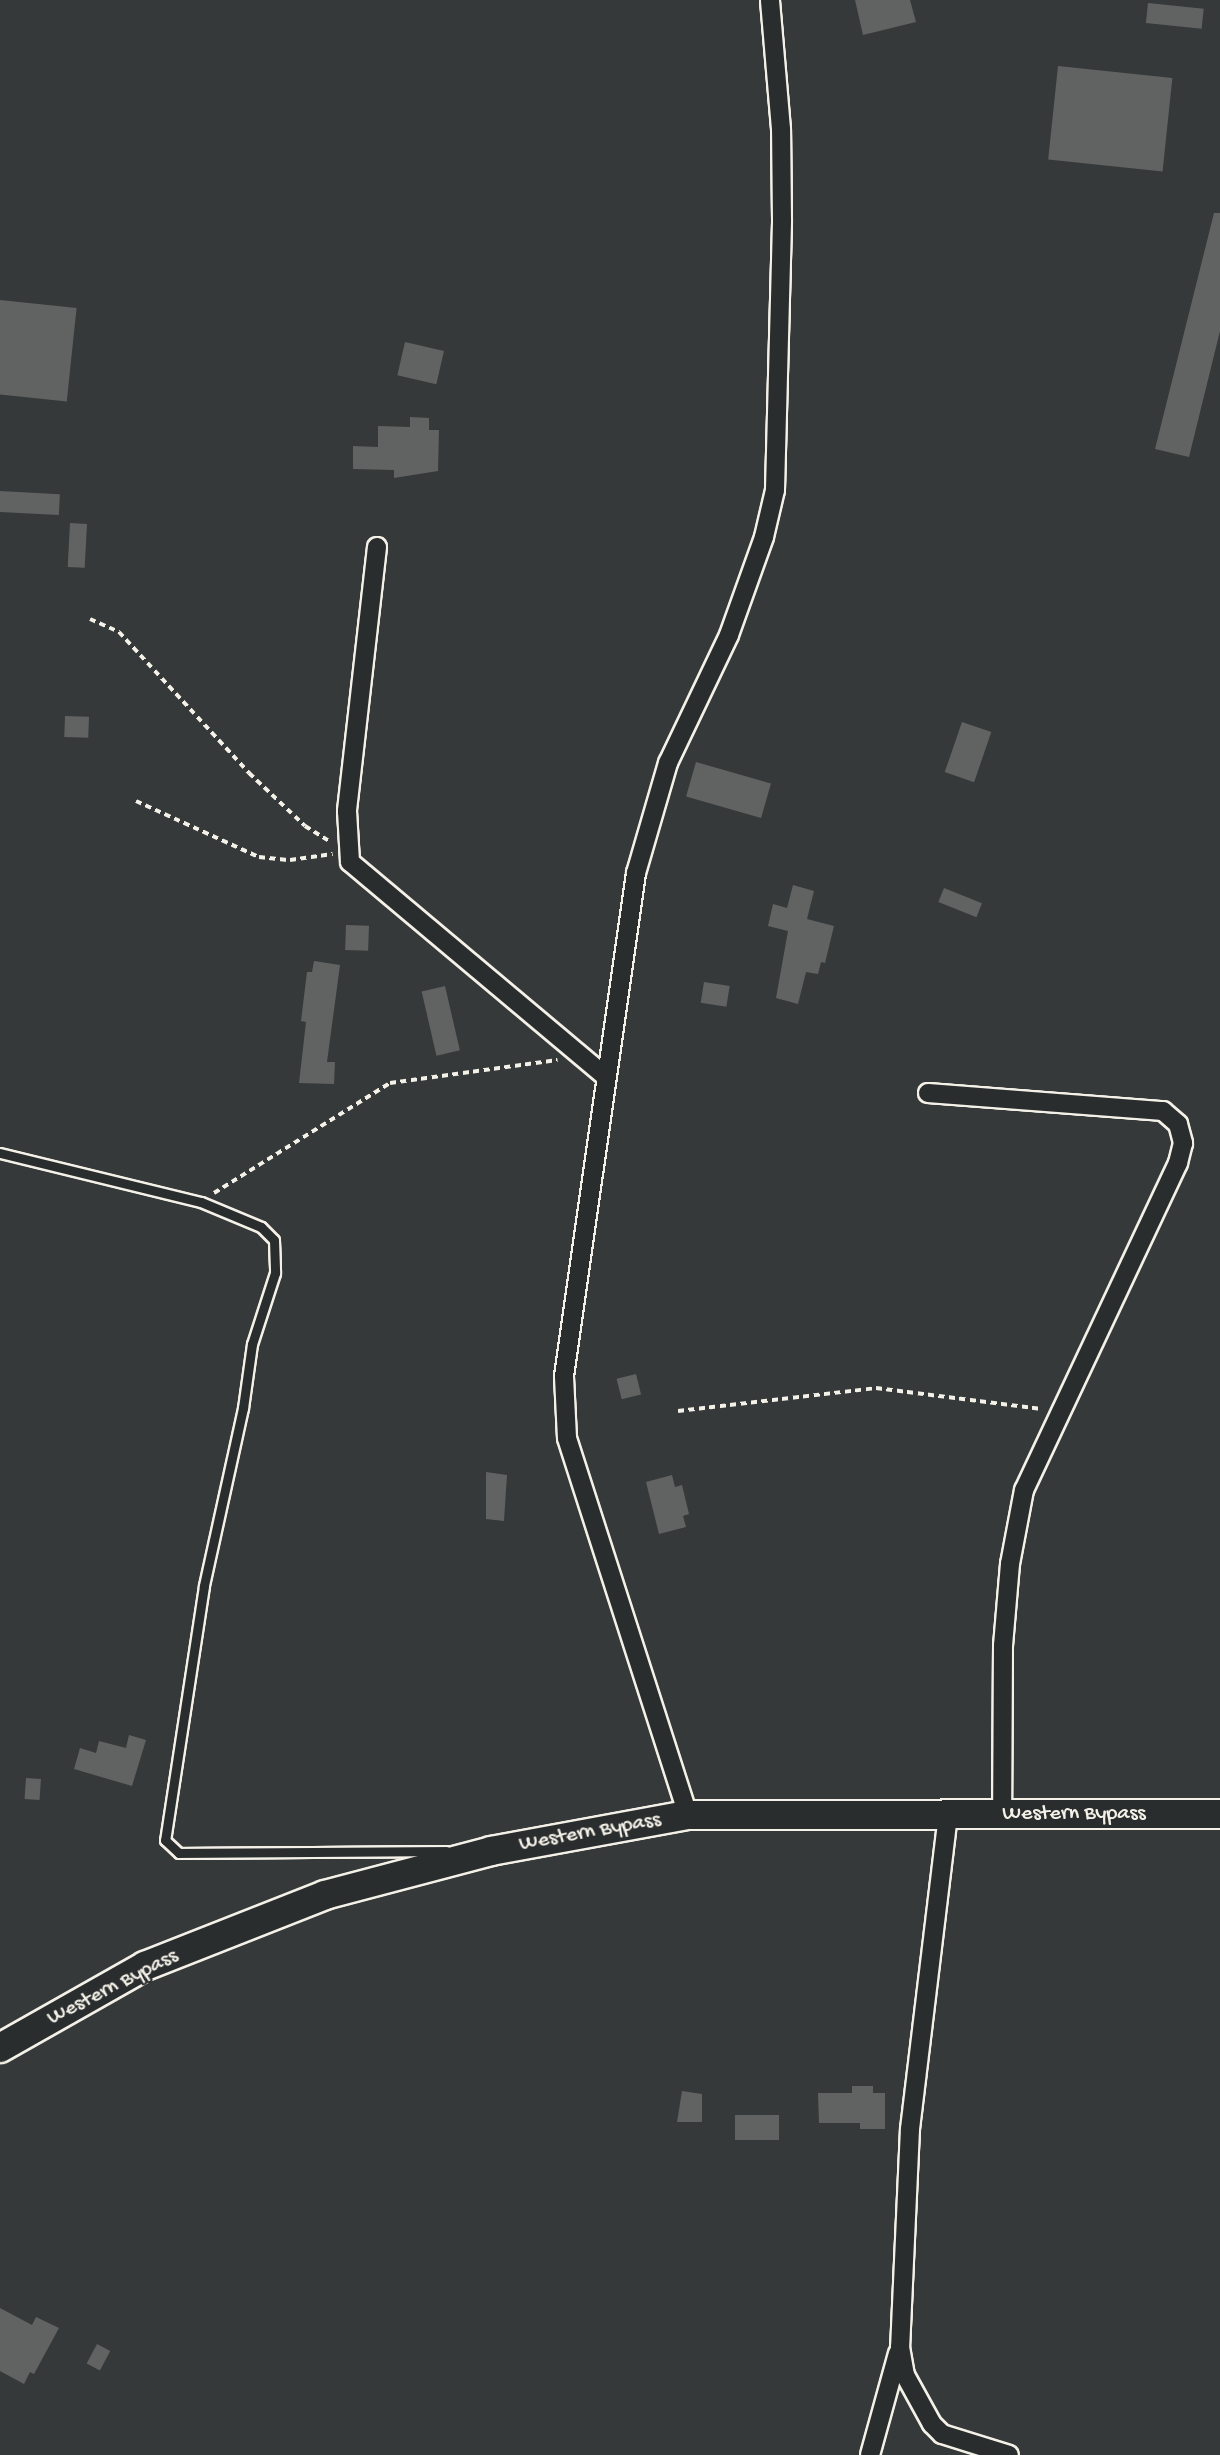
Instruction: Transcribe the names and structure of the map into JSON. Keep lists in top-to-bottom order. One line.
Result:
{"streets":{"main road":["Western Bypass"]}}
